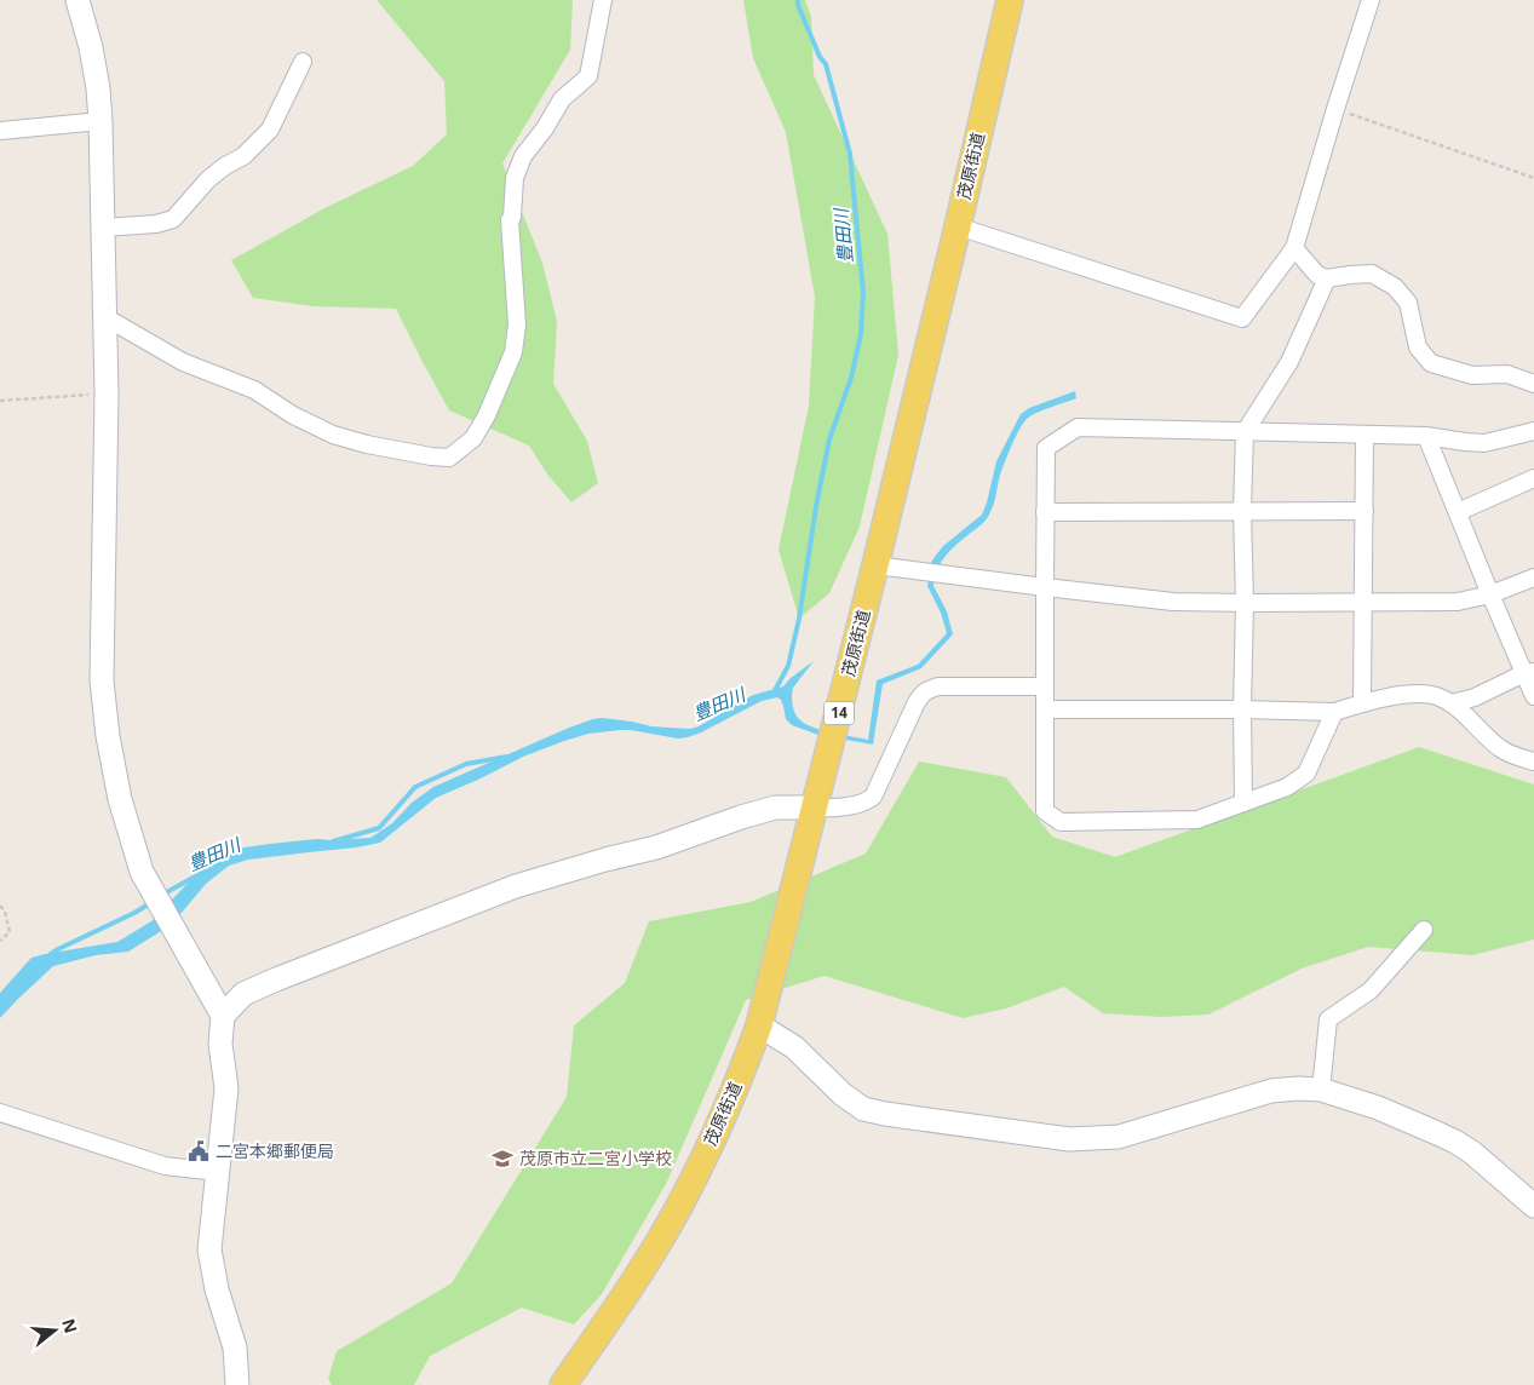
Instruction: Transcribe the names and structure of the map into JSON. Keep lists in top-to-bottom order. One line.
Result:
{"streets":{"main road":["茂原街道","14"]},"water":["豊田川"],"places":{"public building":["二宮本郷郵便局"],"school or university":["茂原市立二宮小学校"]},"north":"right"}
